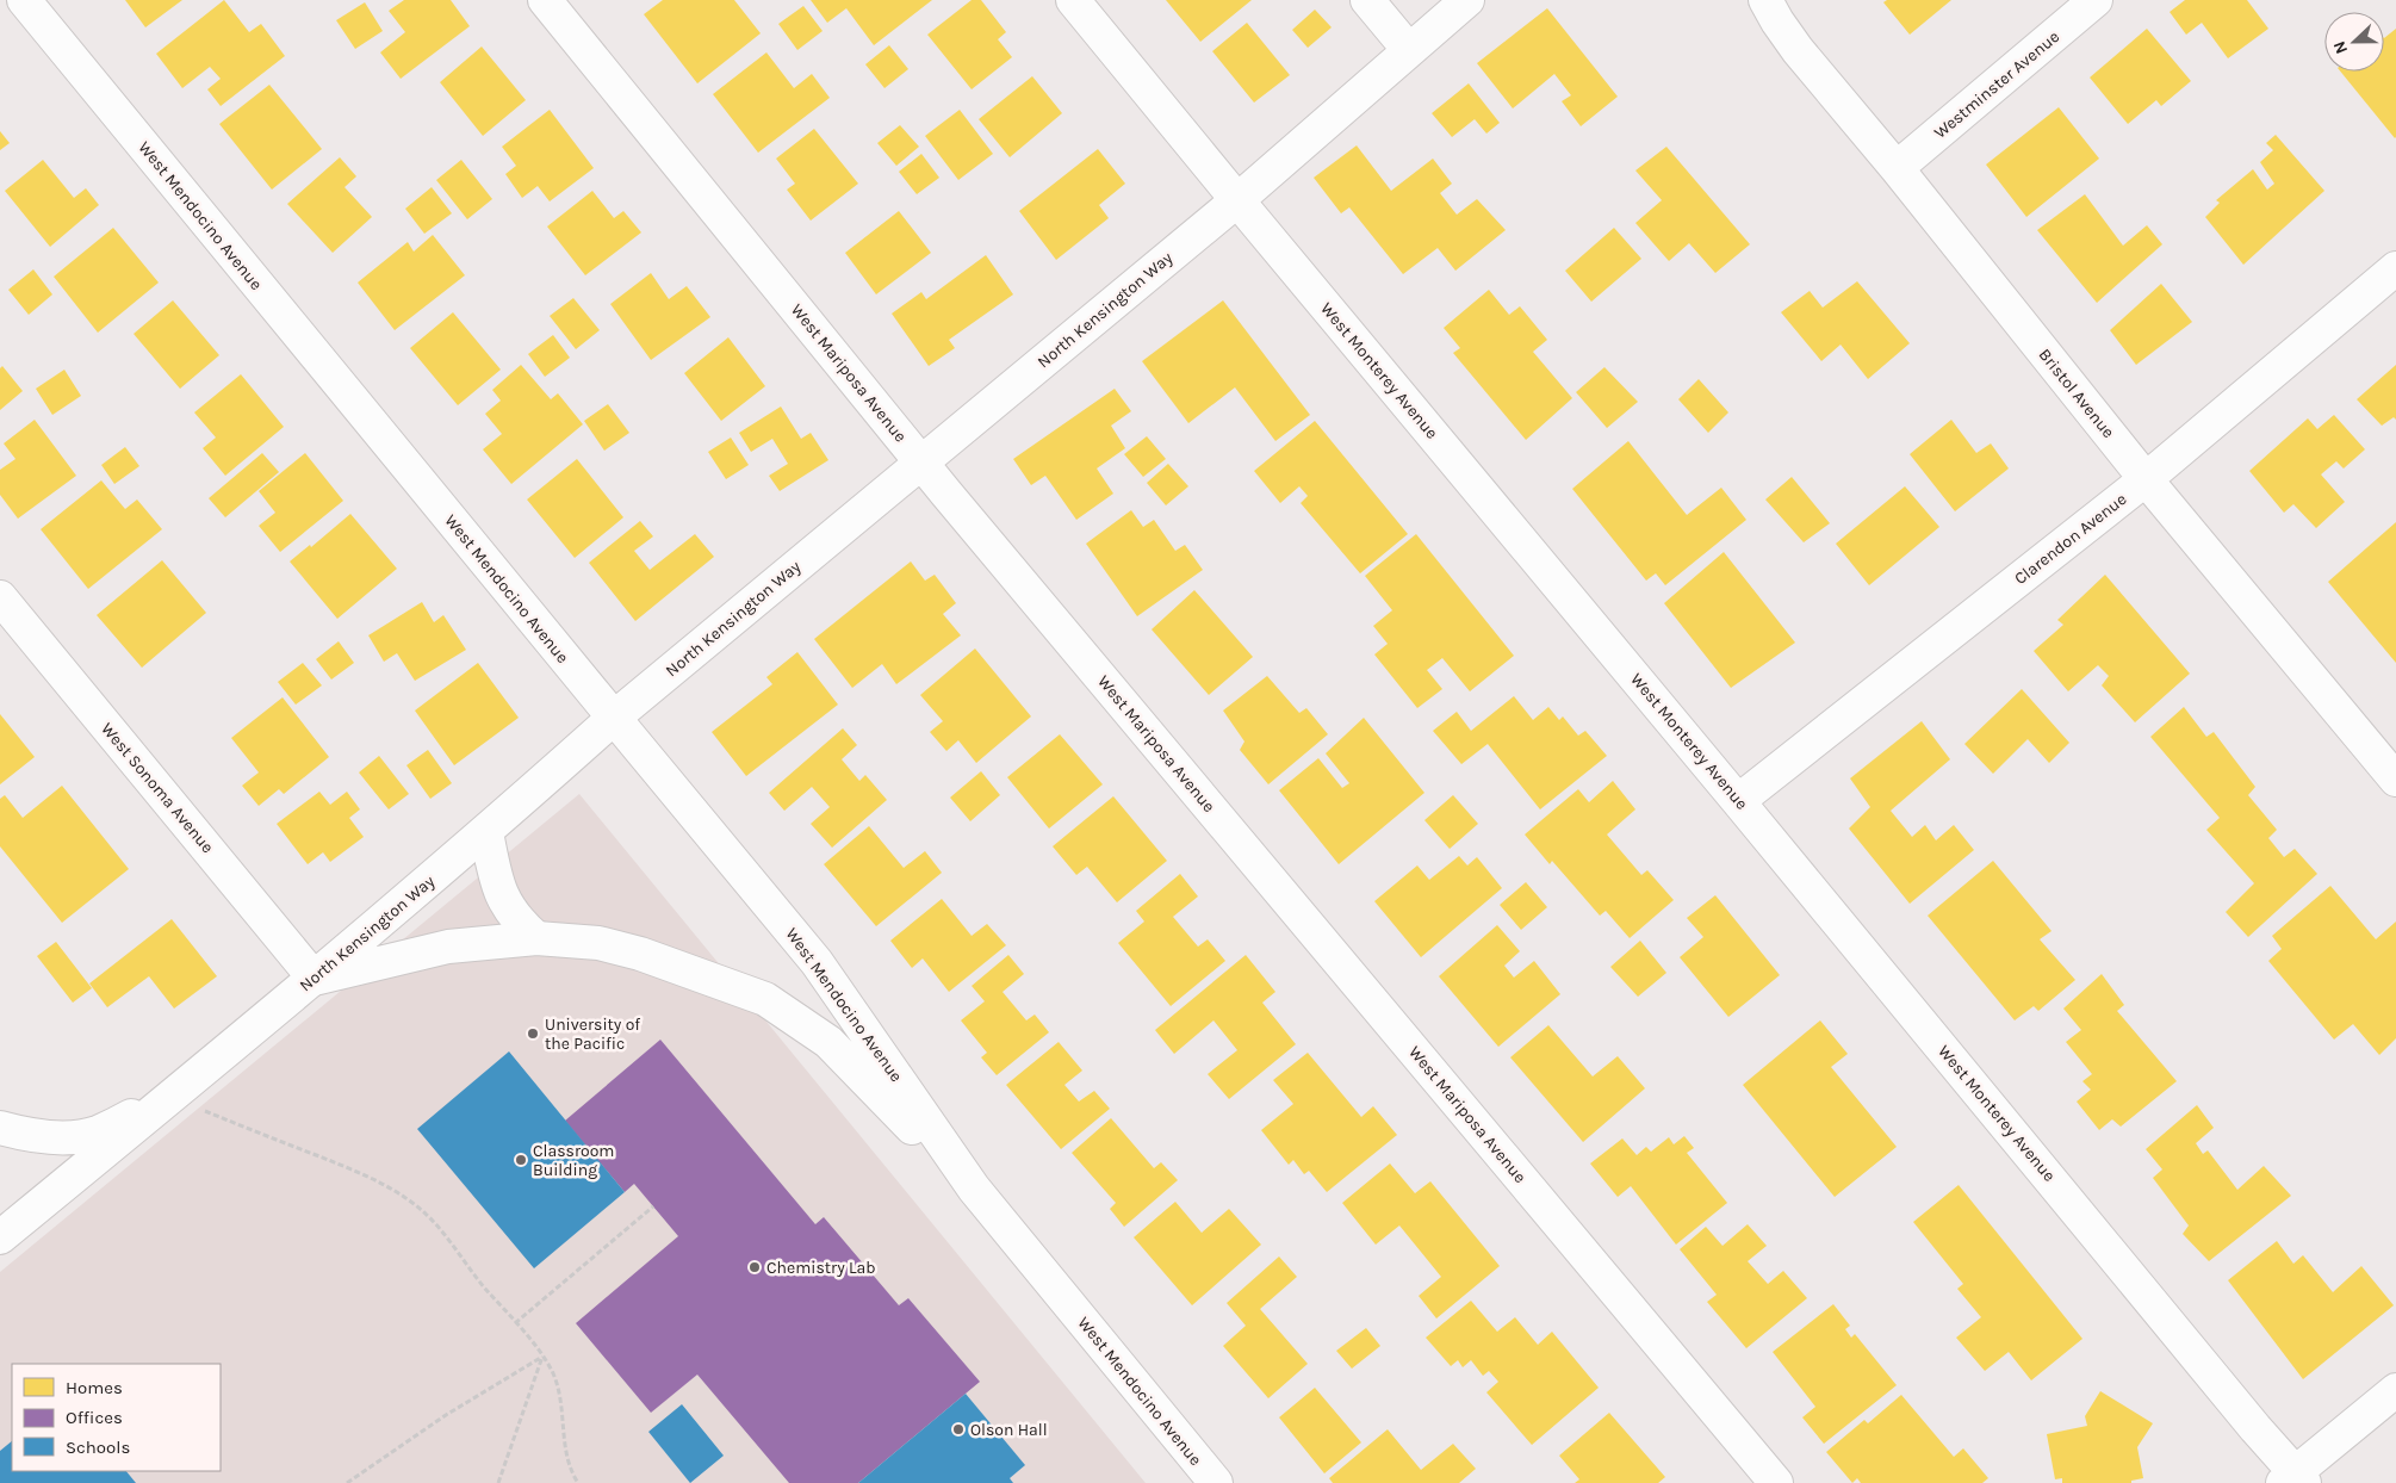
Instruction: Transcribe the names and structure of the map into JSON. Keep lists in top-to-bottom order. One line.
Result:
{"streets":{"street":["Westminster Avenue","West Mendocino Avenue","North Kensington Way","West Monterey Avenue","West Mariposa Avenue","Bristol Avenue","Clarendon Avenue","West Sonoma Avenue"]},"crossings":[["Westminster Avenue","Bristol Avenue"],["West Mendocino Avenue","North Kensington Way"],["West Mendocino Avenue","West Sonoma Avenue"],["North Kensington Way","West Monterey Avenue"],["North Kensington Way","West Mariposa Avenue"],["North Kensington Way","West Sonoma Avenue"],["West Monterey Avenue","Clarendon Avenue"],["Bristol Avenue","Clarendon Avenue"]],"places":["University of the Pacific","Classroom Building","Chemistry Lab","Olson Hall"],"legend":["Homes","Offices","Schools"],"north":"left"}
